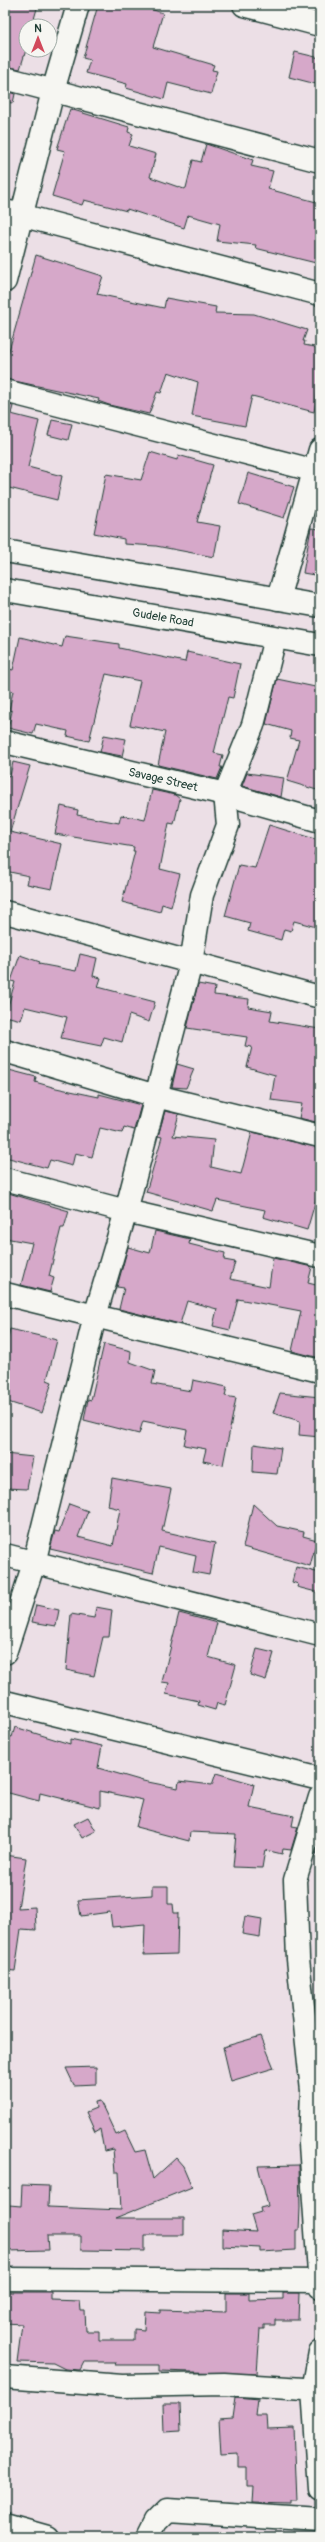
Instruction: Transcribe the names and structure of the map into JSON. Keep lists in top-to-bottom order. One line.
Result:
{"streets":{"main road":["Gudele Road","Savage Street"]},"north":"top"}
